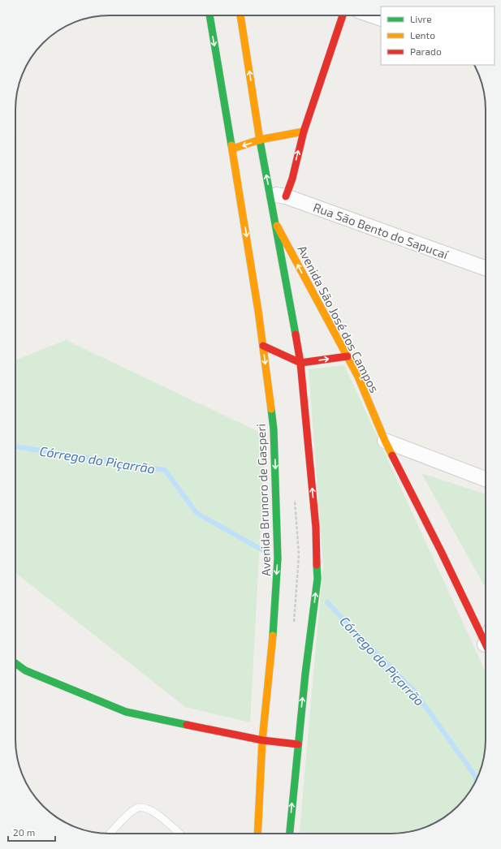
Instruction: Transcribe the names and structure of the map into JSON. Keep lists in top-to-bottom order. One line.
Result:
{"streets":{"main road":["Avenida São José dos Campos","Avenida Brunoro de Gasperi"],"street":["Rua São Bento do Sapucaí"]},"crossings":[["Rua São Bento do Sapucaí","Avenida São José dos Campos"]],"water":["Córrego do Piçarrão"],"legend":["Livre","Lento","Parado"],"scale_bar":"20 m"}
